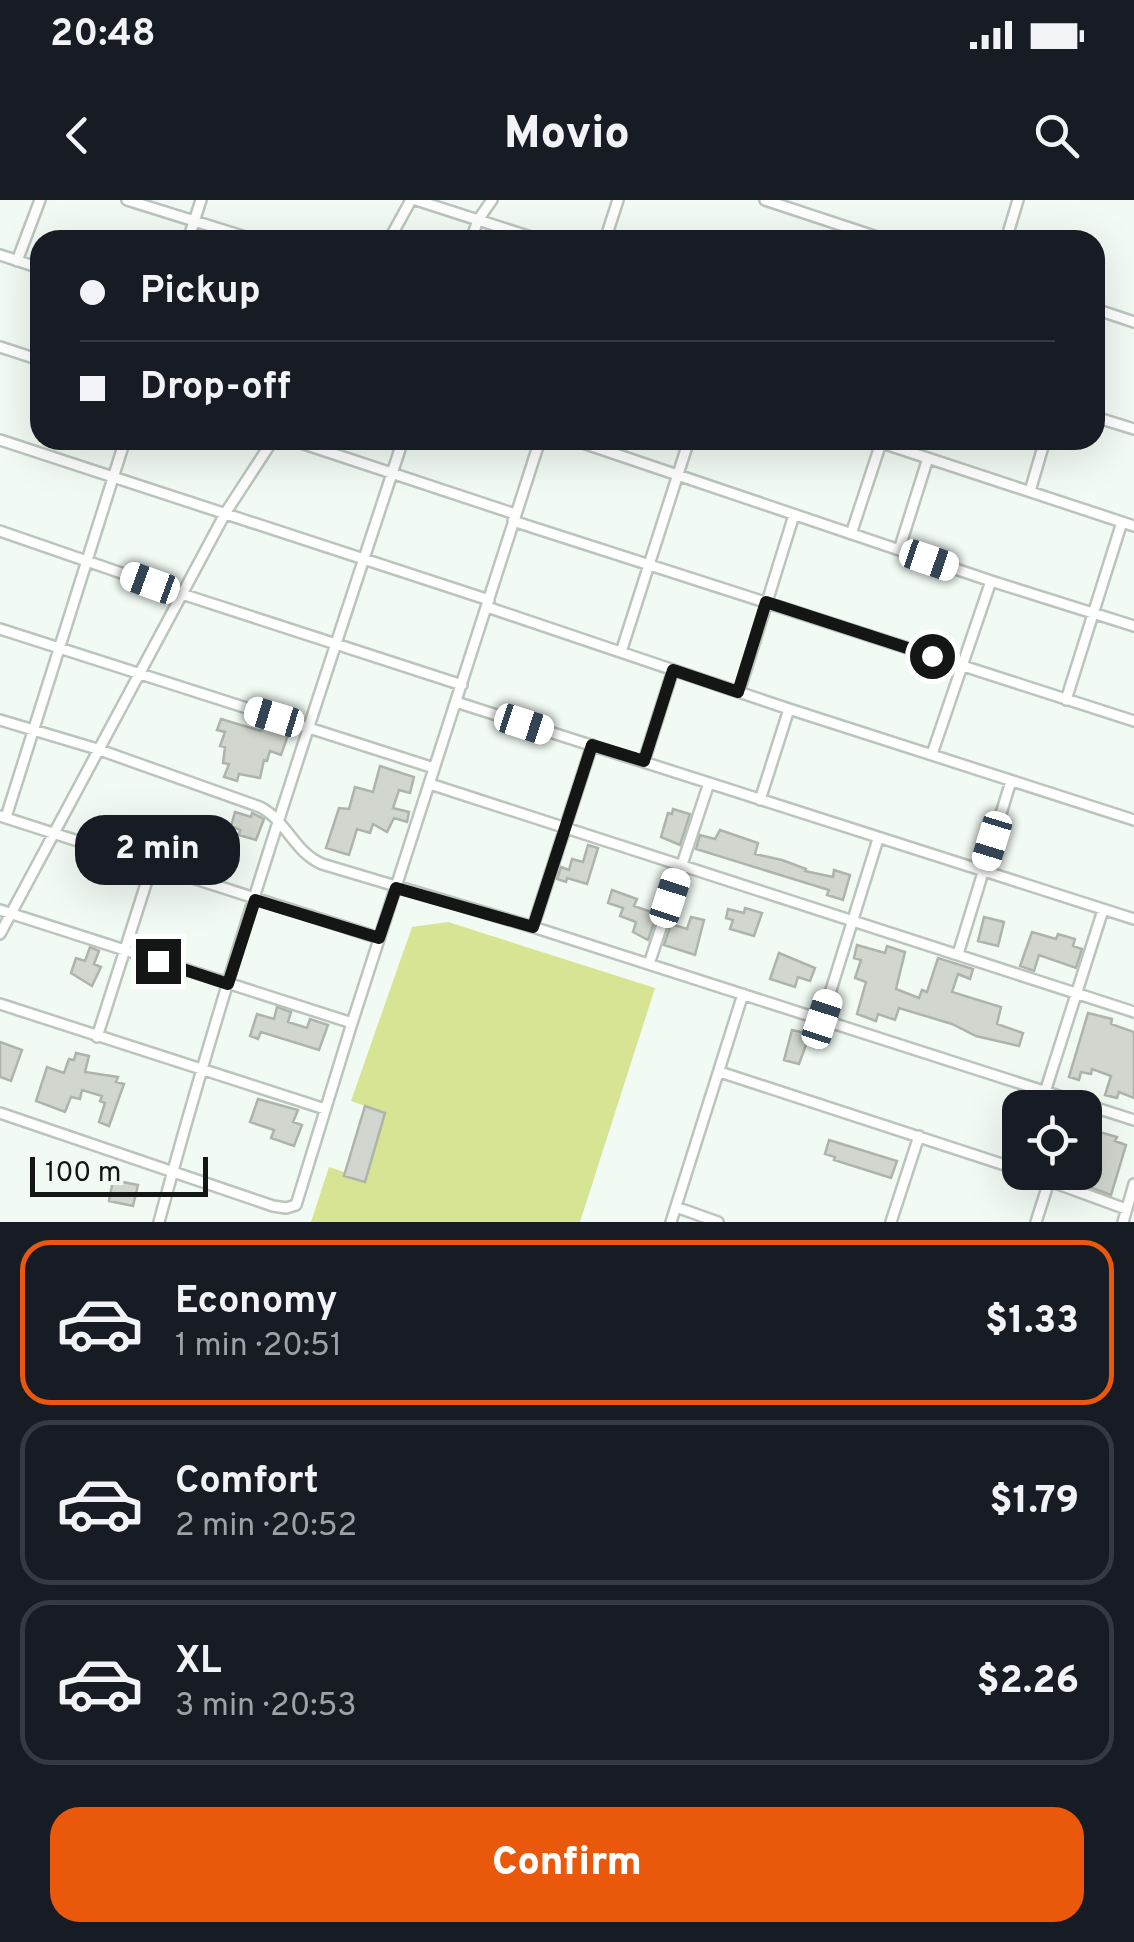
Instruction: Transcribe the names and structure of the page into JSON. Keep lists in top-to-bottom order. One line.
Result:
{"scale_bar":"100 m","page":{"status":"20:48","header":"Movio","banner":["Pickup","Drop-off"],"bubble":"2 min","scale":"100 m","list":[{"name":"Economy","note":"1 min · 20:51","value":"$1.33"},{"name":"Comfort","note":"2 min · 20:52","value":"$1.79"},{"name":"XL","note":"3 min · 20:53","value":"$2.26"}],"buttons":"Confirm"}}
